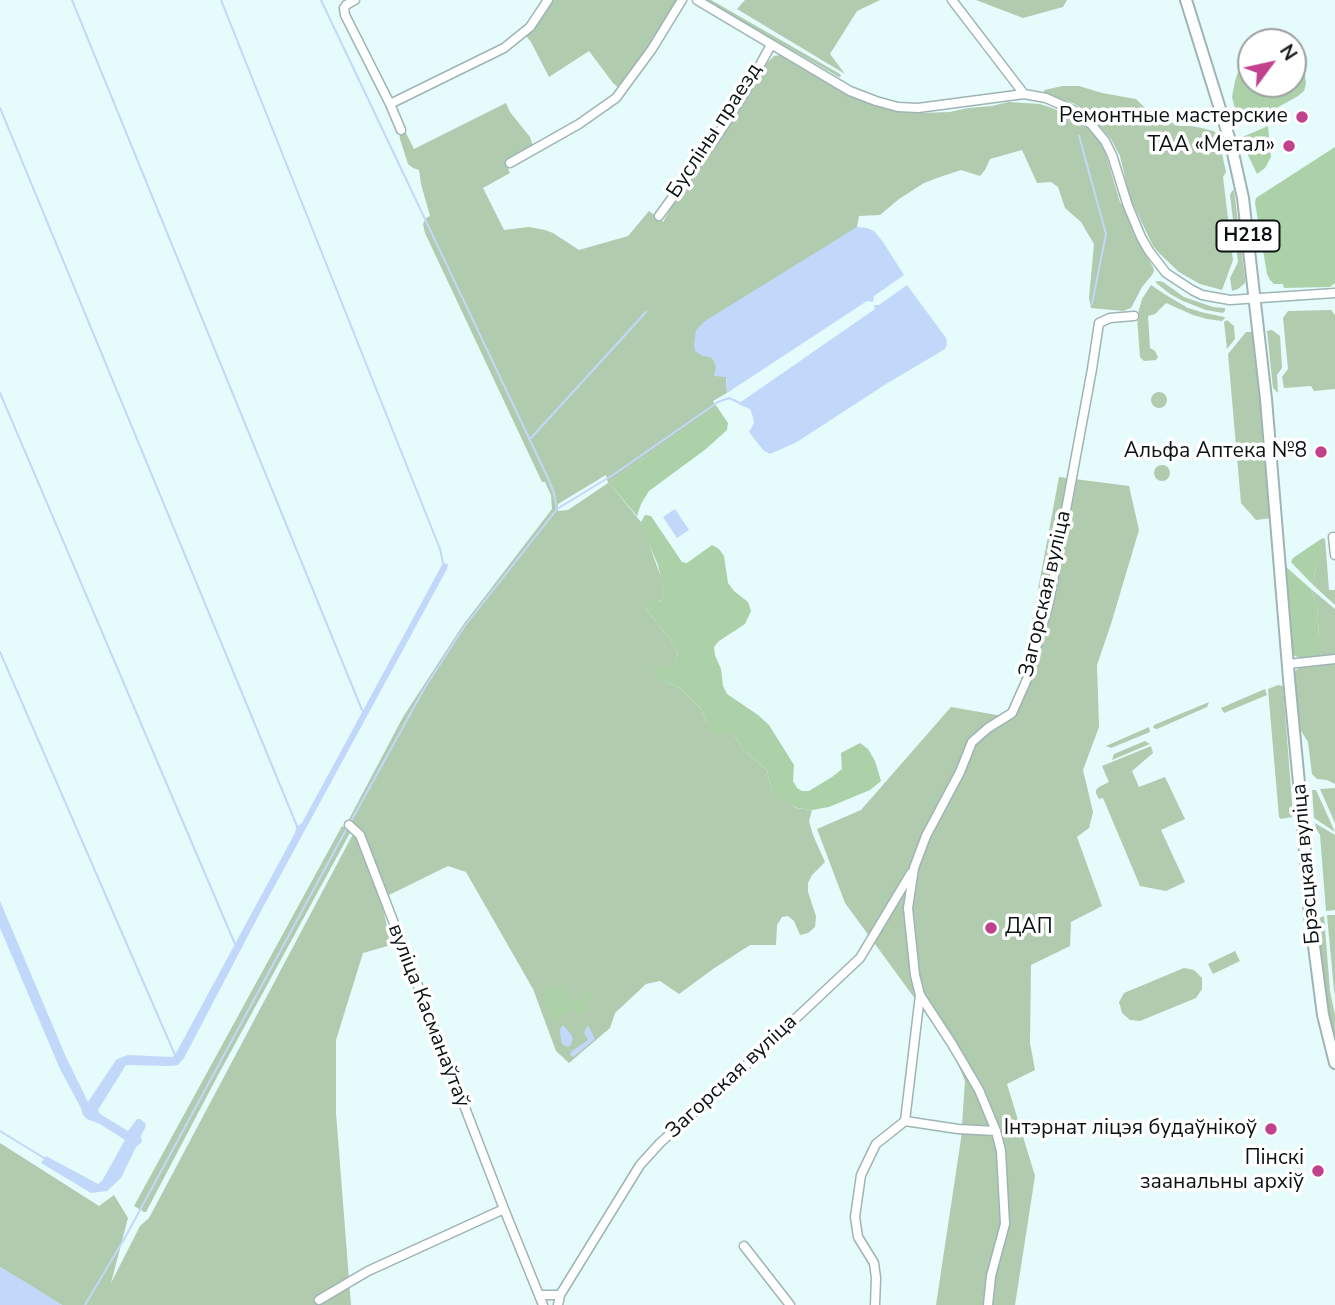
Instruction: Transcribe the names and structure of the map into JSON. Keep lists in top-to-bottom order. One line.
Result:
{"streets":{"main road":["Н218","Брэсцкая вуліца"],"street":["Бусліны праезд","Загорская вуліца","вуліца Касманаўтаў"]},"places":["Ремонтные мастерские","ТАА «Метал»","Альфа Аптека №8","ДАП","Інтэрнат ліцэя будаўнікоў","Пінскі заанальны архіў"],"north":"top right"}
